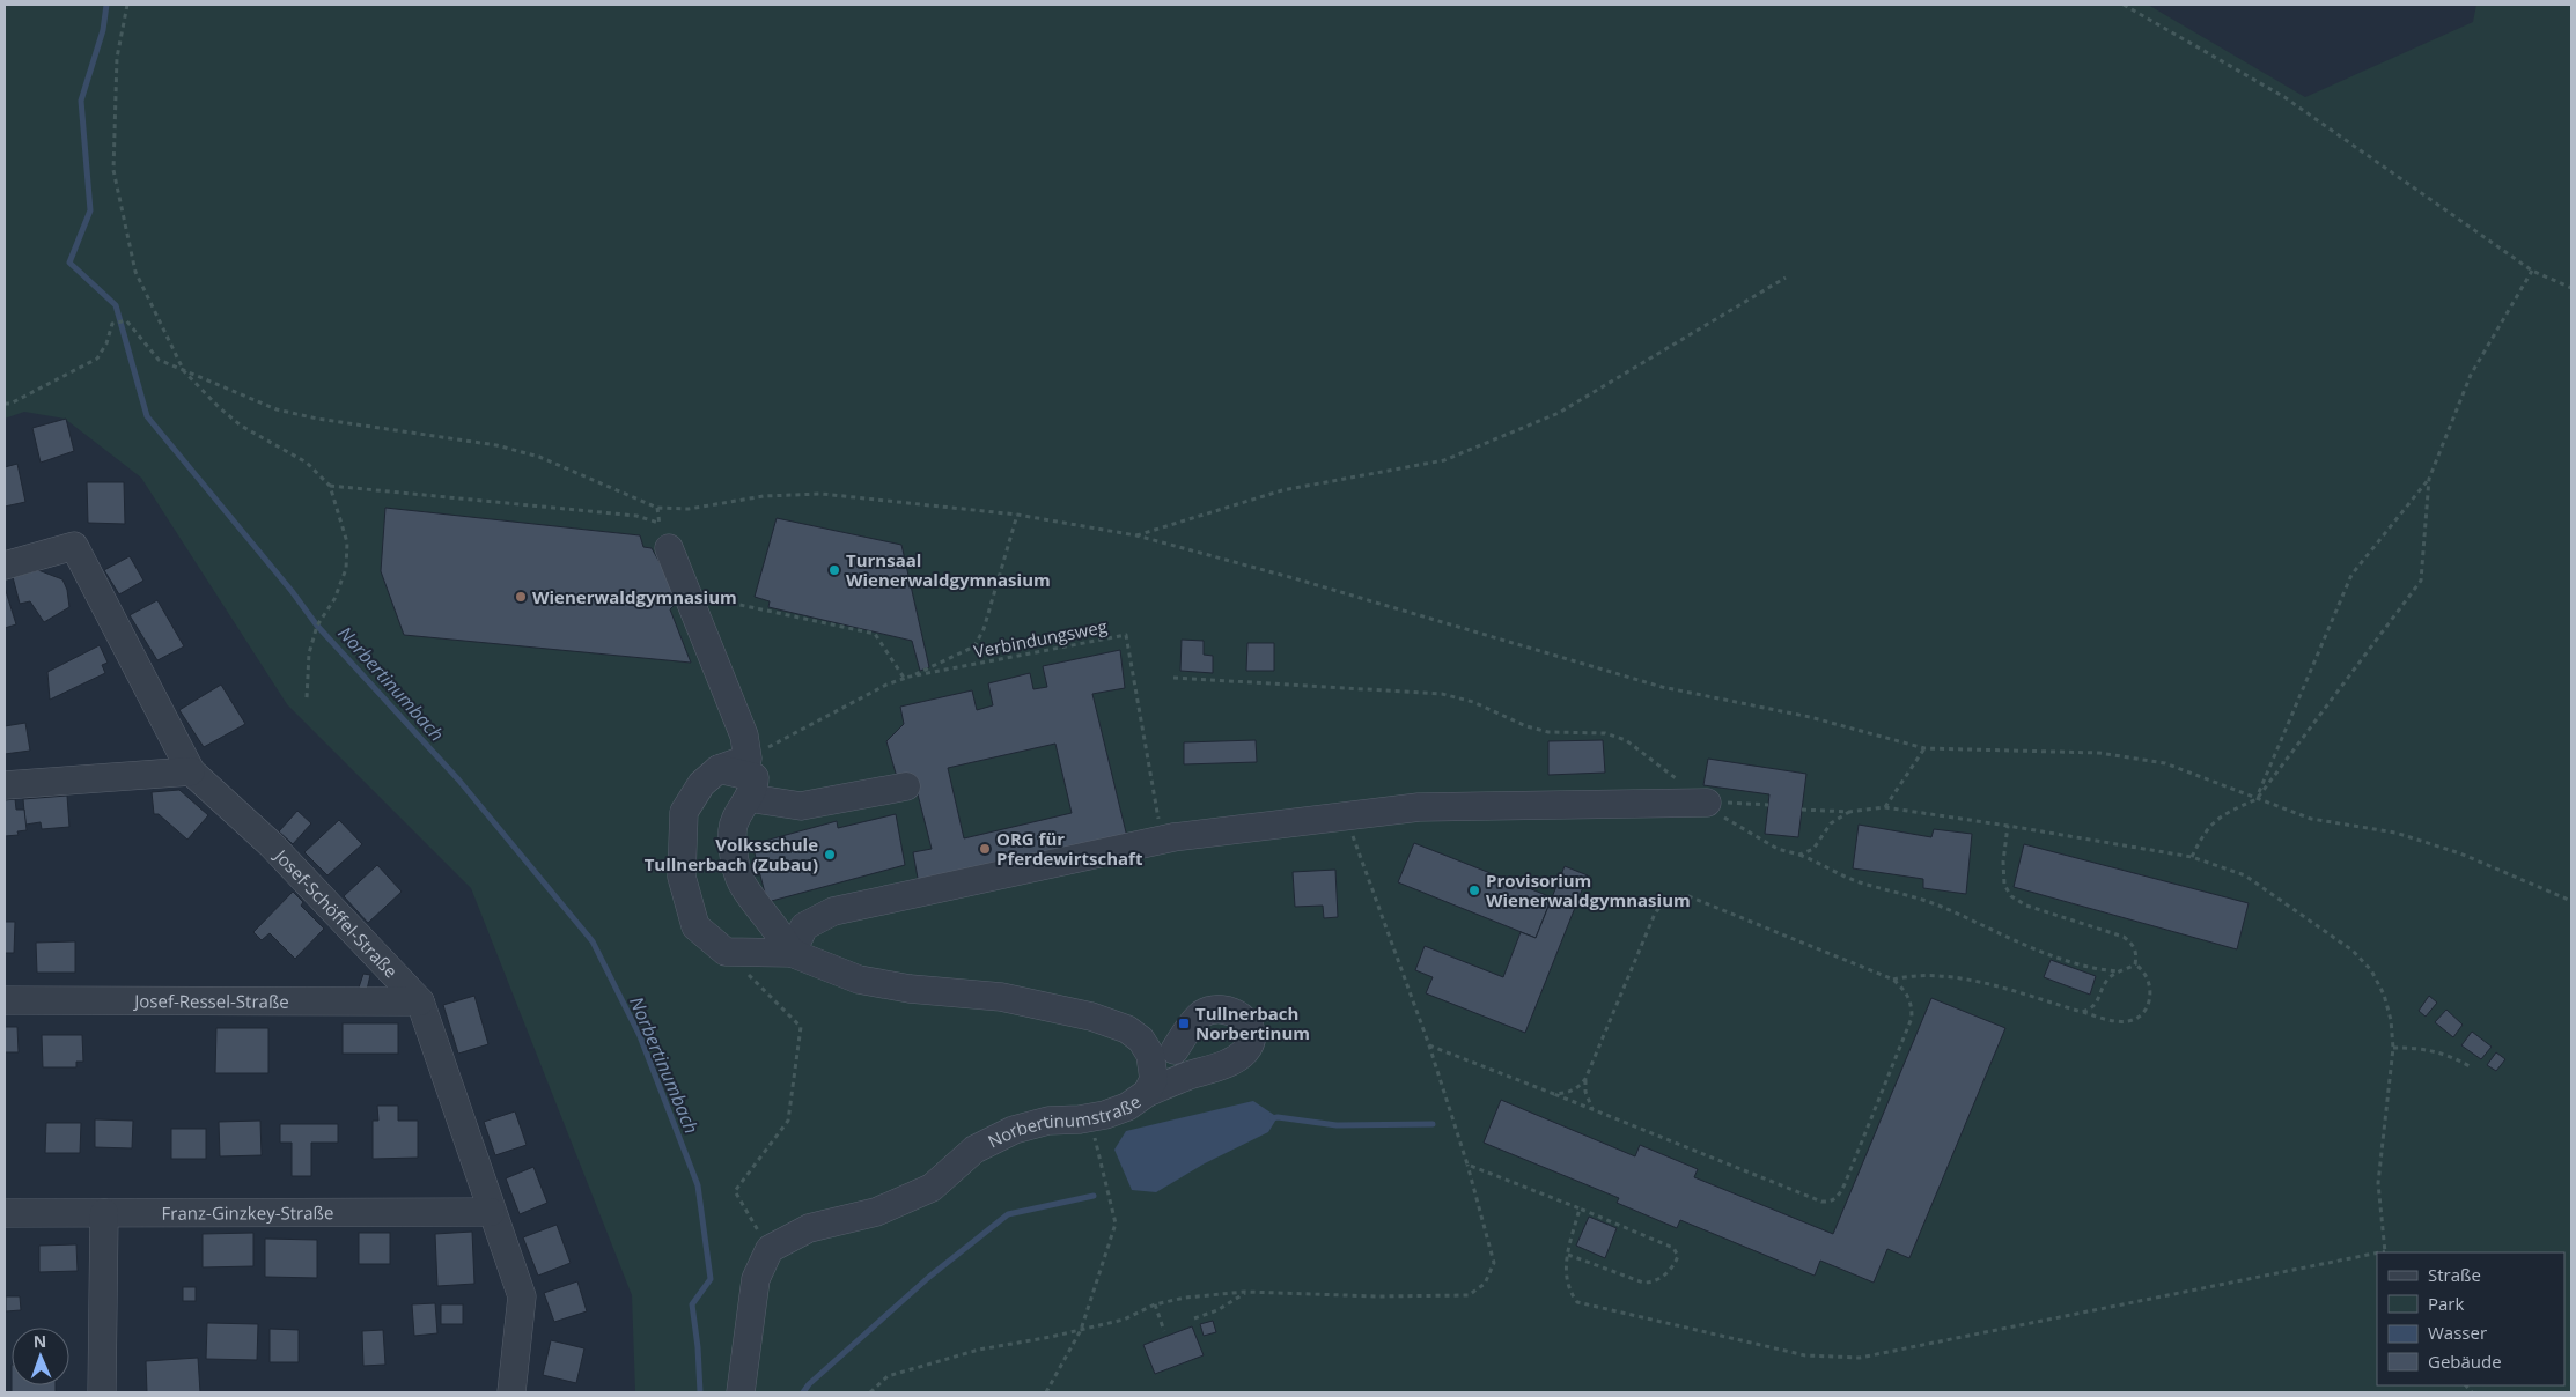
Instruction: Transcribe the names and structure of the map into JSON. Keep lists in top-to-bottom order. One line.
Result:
{"streets":{"street":["Josef-Schöffel-Straße","Josef-Ressel-Straße","Norbertinumstraße","Franz-Ginzkey-Straße"],"path":["Verbindungsweg"]},"crossings":[["Josef-Schöffel-Straße","Josef-Ressel-Straße"],["Josef-Schöffel-Straße","Franz-Ginzkey-Straße"]],"water":["Norbertinumbach"],"places":{"other":["Turnsaal Wienerwaldgymnasium","Wienerwaldgymnasium","ORG für Pferdewirtschaft","Volksschule Tullnerbach (Zubau)","Provisorium Wienerwaldgymnasium"],"transit":["Tullnerbach Norbertinum"]},"legend":["Straße","Park","Wasser","Gebäude"],"north":"top"}
